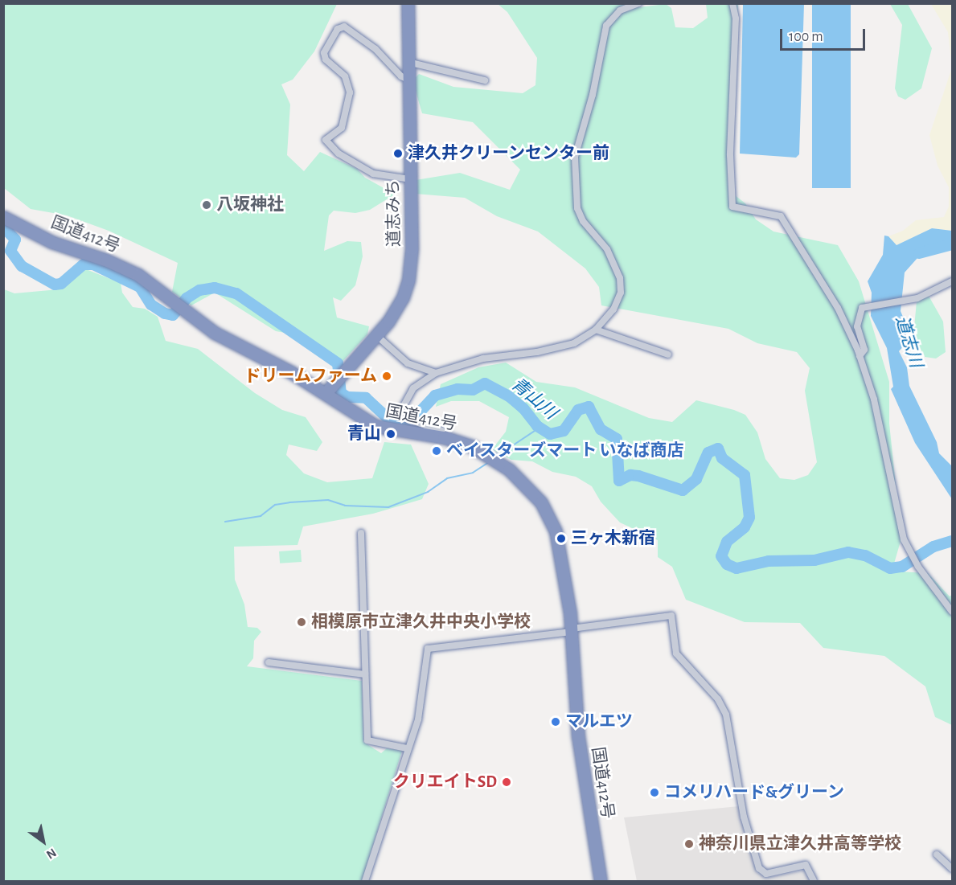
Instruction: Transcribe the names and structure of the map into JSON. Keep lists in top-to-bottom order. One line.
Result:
{"streets":{"highway":["道志みち","国道412号"]},"crossings":[["道志みち","国道412号"]],"water":["道志川","青山川"],"places":["津久井クリーンセンター前","八坂神社","ドリームファーム","青山","ベイスターズマート いなば商店","三ヶ木新宿","相模原市立津久井中央小学校","マルエツ","クリエイトSD","コメリハード&グリーン","神奈川県立津久井高等学校"],"scale_bar":"100 m","north":"bottom right"}
